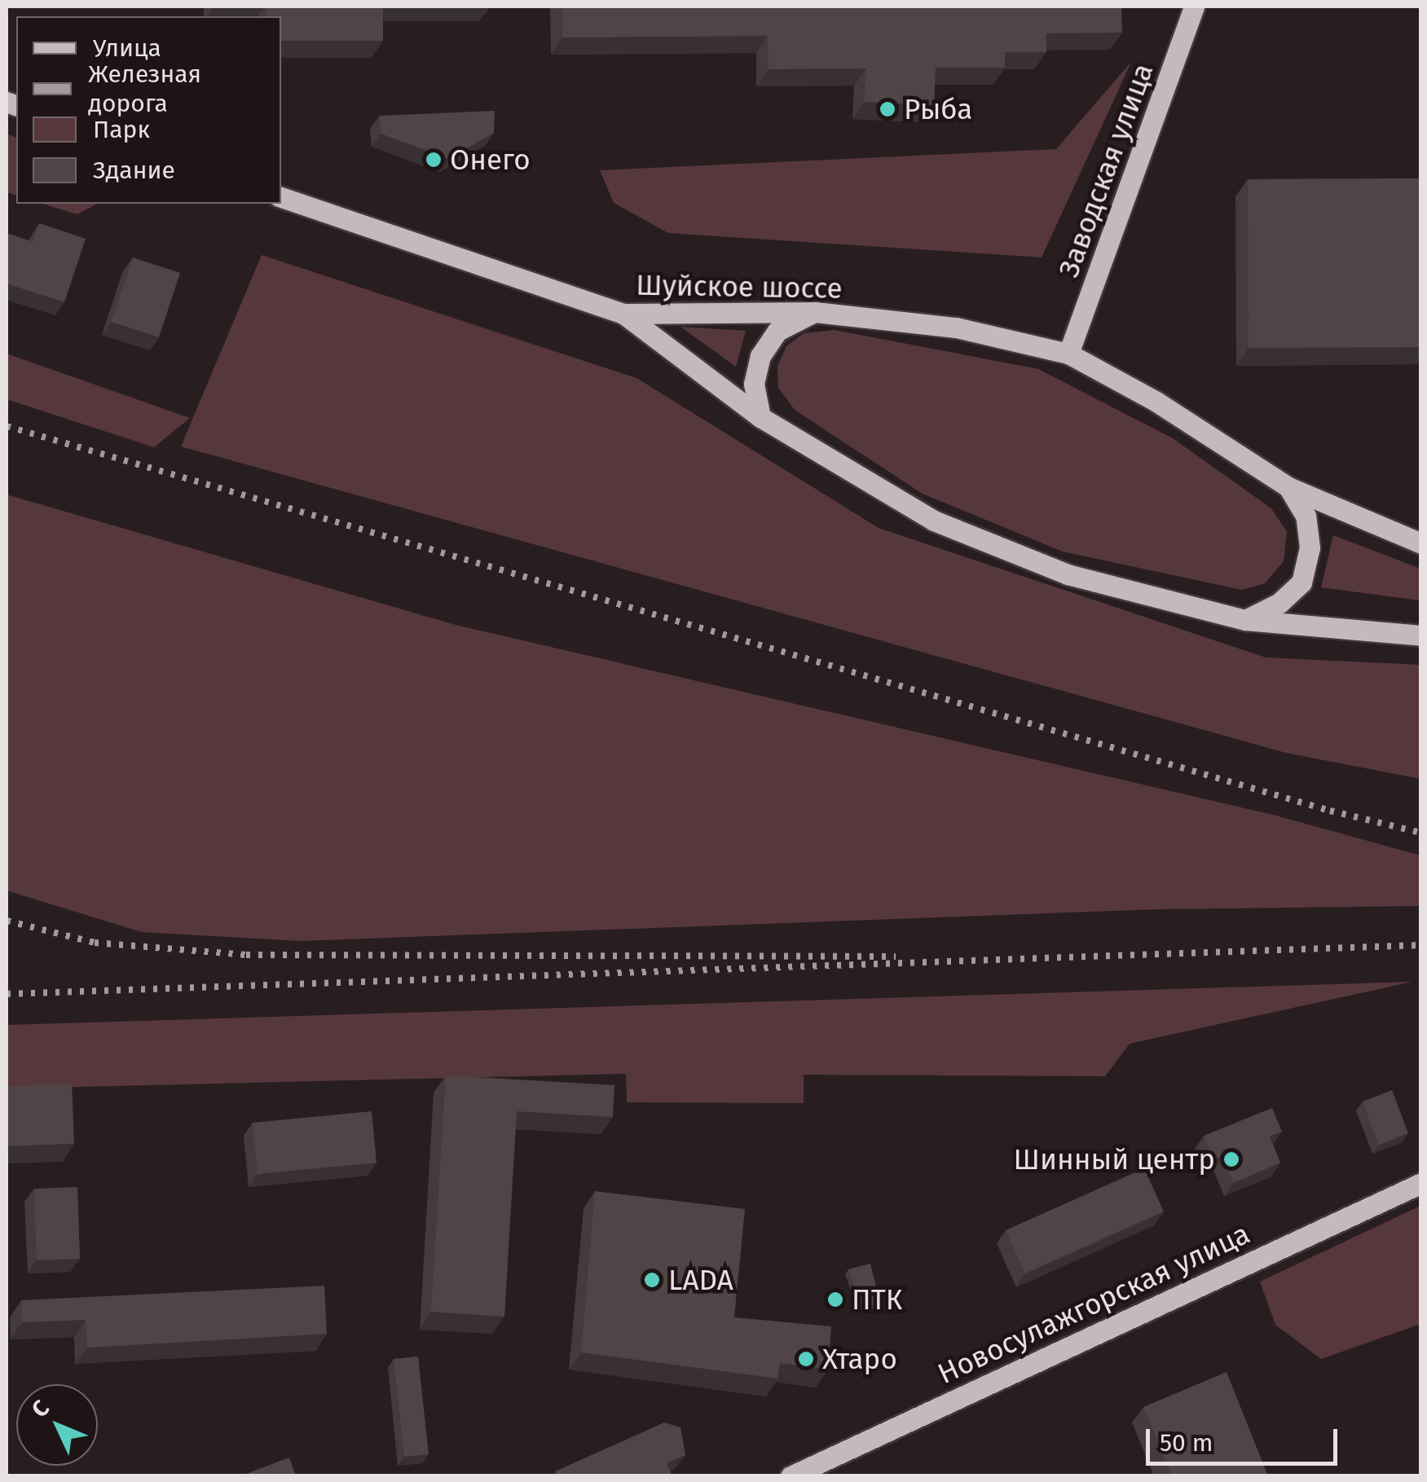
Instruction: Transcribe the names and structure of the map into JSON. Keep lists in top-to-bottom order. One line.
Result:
{"streets":{"main road":["Заводская улица","Шуйское шоссе","Новосулажгорская улица"]},"crossings":[["Заводская улица","Шуйское шоссе"]],"places":["Рыба","Онего","Шинный центр","LADA","ПТК","Хтаро"],"legend":["Улица","Железная дорога","Парк","Здание"],"scale_bar":"50 m","north":"top left"}
